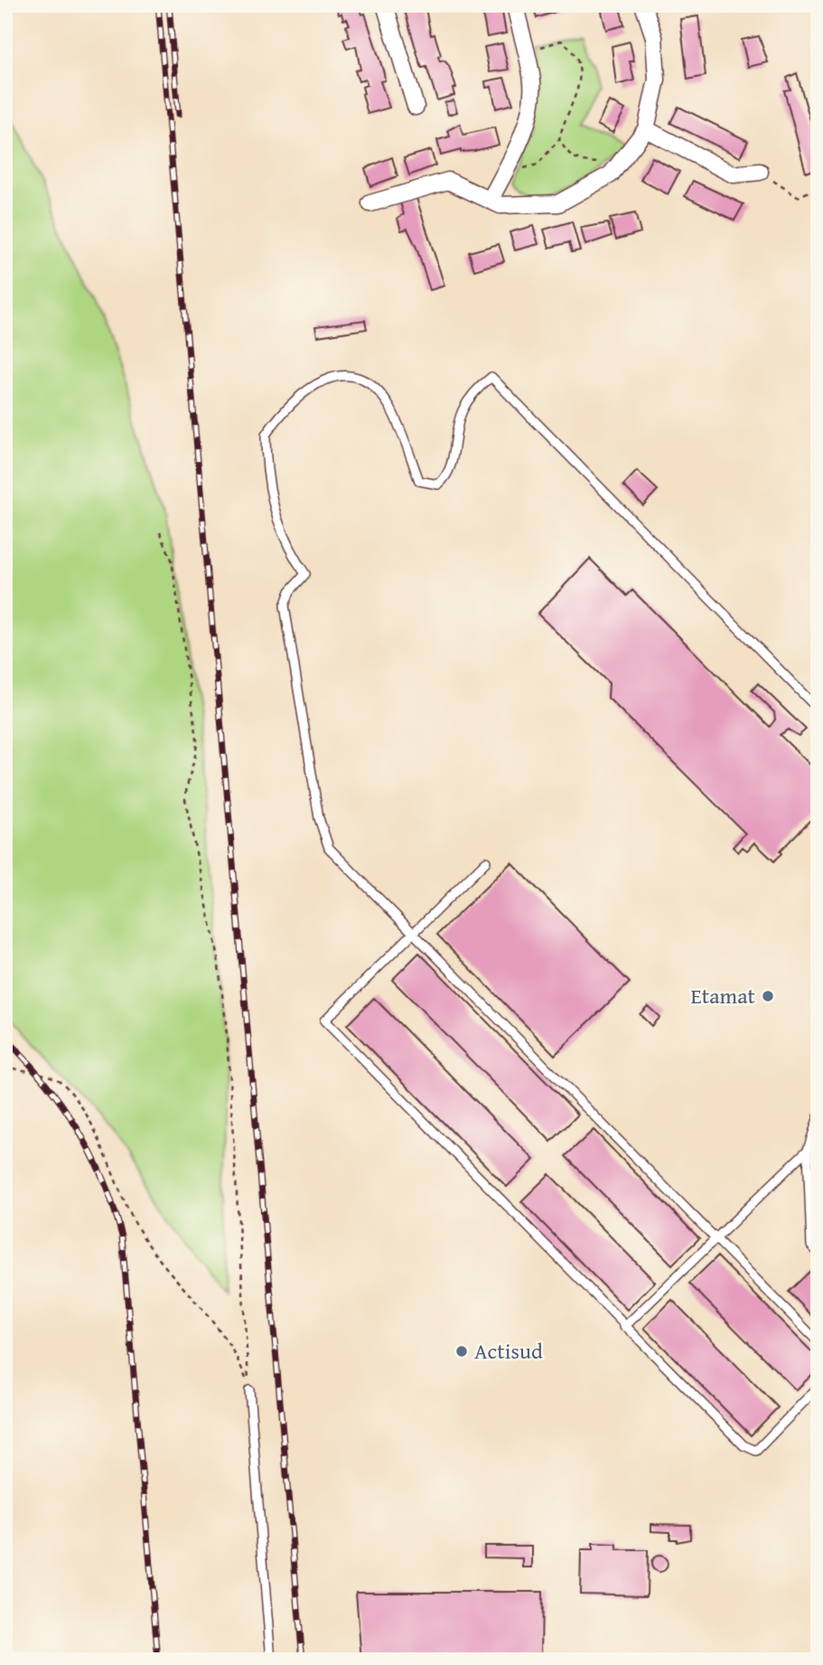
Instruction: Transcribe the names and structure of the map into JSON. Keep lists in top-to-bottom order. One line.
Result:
{"places":["Etamat","Actisud"]}
